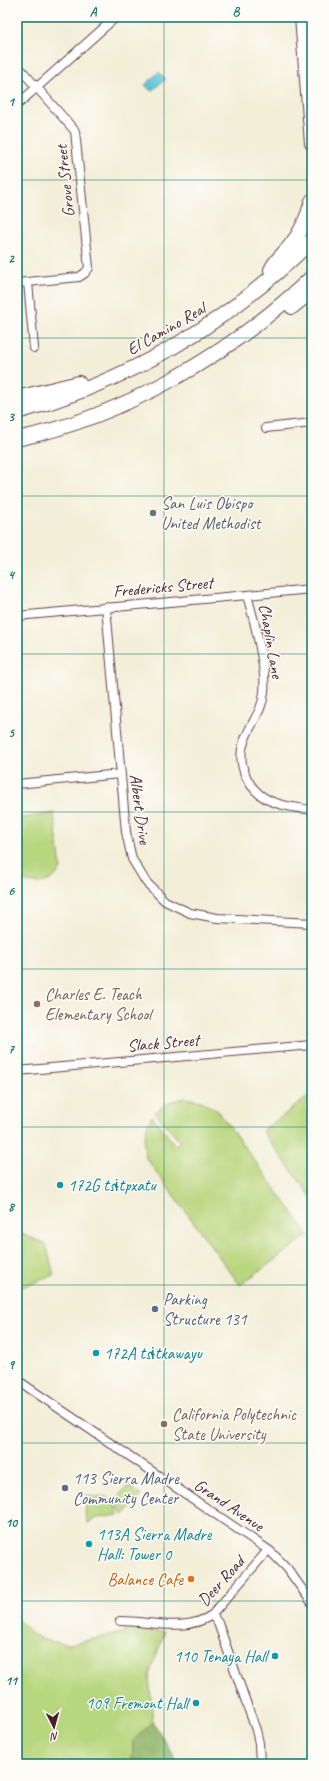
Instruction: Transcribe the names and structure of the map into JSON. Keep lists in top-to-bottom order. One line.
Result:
{"streets":{"highway":["El Camino Real"],"street":["Grove Street","Fredericks Street","Chaplin Lane","Albert Drive","Slack Street","Grand Avenue","Deer Road"]},"crossings":[["Fredericks Street","Chaplin Lane"],["Fredericks Street","Albert Drive"],["Grand Avenue","Deer Road"]],"places":["San Luis Obispo United Methodist","Charles E. Teach Elementary School","172G tsɨtpxatu","Parking Structure 131","172A tsɨtkawayu","California Polytechnic State University","113 Sierra Madre Community Center","113A Sierra Madre Hall: Tower 0","Balance Cafe","110 Tenaya Hall","109 Fremont Hall"],"north":"bottom","grid":{"columns":["A","B"],"rows":["1","2","3","4","5","6","7","8","9","10","11"]}}
